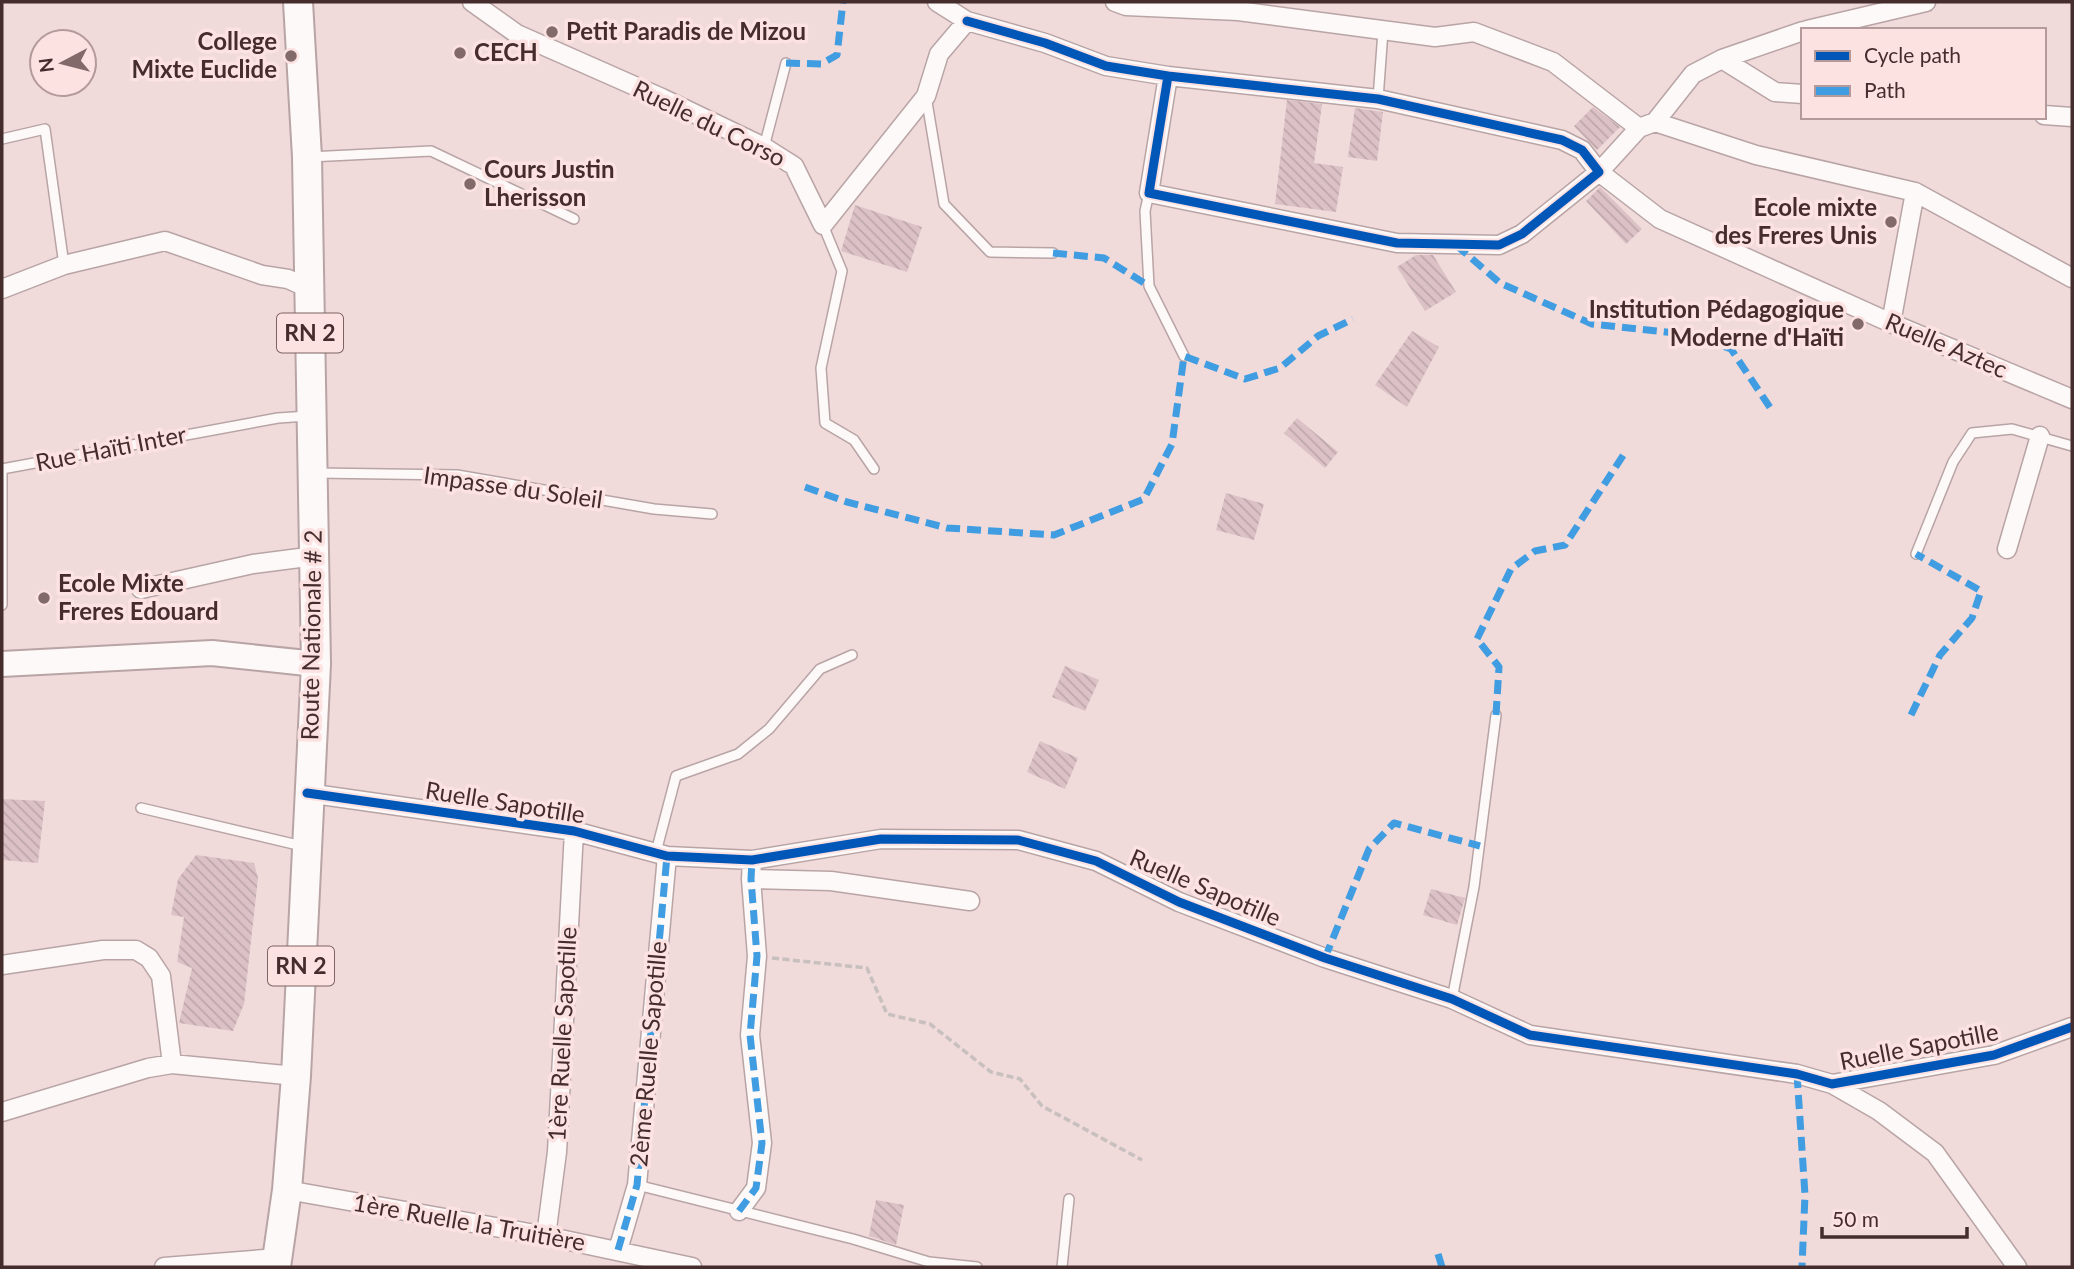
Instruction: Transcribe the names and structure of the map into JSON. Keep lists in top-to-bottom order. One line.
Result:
{"streets":{"main road":["RN 2","Route Nationale # 2"],"street":["Ruelle du Corso","Ruelle Aztec","Ruelle Sapotille","1ère Ruelle Sapotille","2ème Ruelle Sapotille","1ère Ruelle la Truitière"],"lane":["Rue Haïti Inter","Impasse du Soleil"]},"crossings":[["Rue Haïti Inter","Route Nationale # 2"],["Impasse du Soleil","Route Nationale # 2"],["Route Nationale # 2","Ruelle Sapotille"],["Route Nationale # 2","1ère Ruelle la Truitière"],["Ruelle Sapotille","1ère Ruelle Sapotille"],["Ruelle Sapotille","2ème Ruelle Sapotille"],["1ère Ruelle Sapotille","1ère Ruelle la Truitière"],["2ème Ruelle Sapotille","1ère Ruelle la Truitière"]],"places":["Petit Paradis de Mizou","CECH","College Mixte Euclide","Cours Justin Lherisson","Ecole mixte des Freres Unis","Institution Pédagogique Moderne d'Haïti","Ecole Mixte Freres Edouard"],"legend":["Cycle path","Path"],"scale_bar":"50 m","north":"left"}
